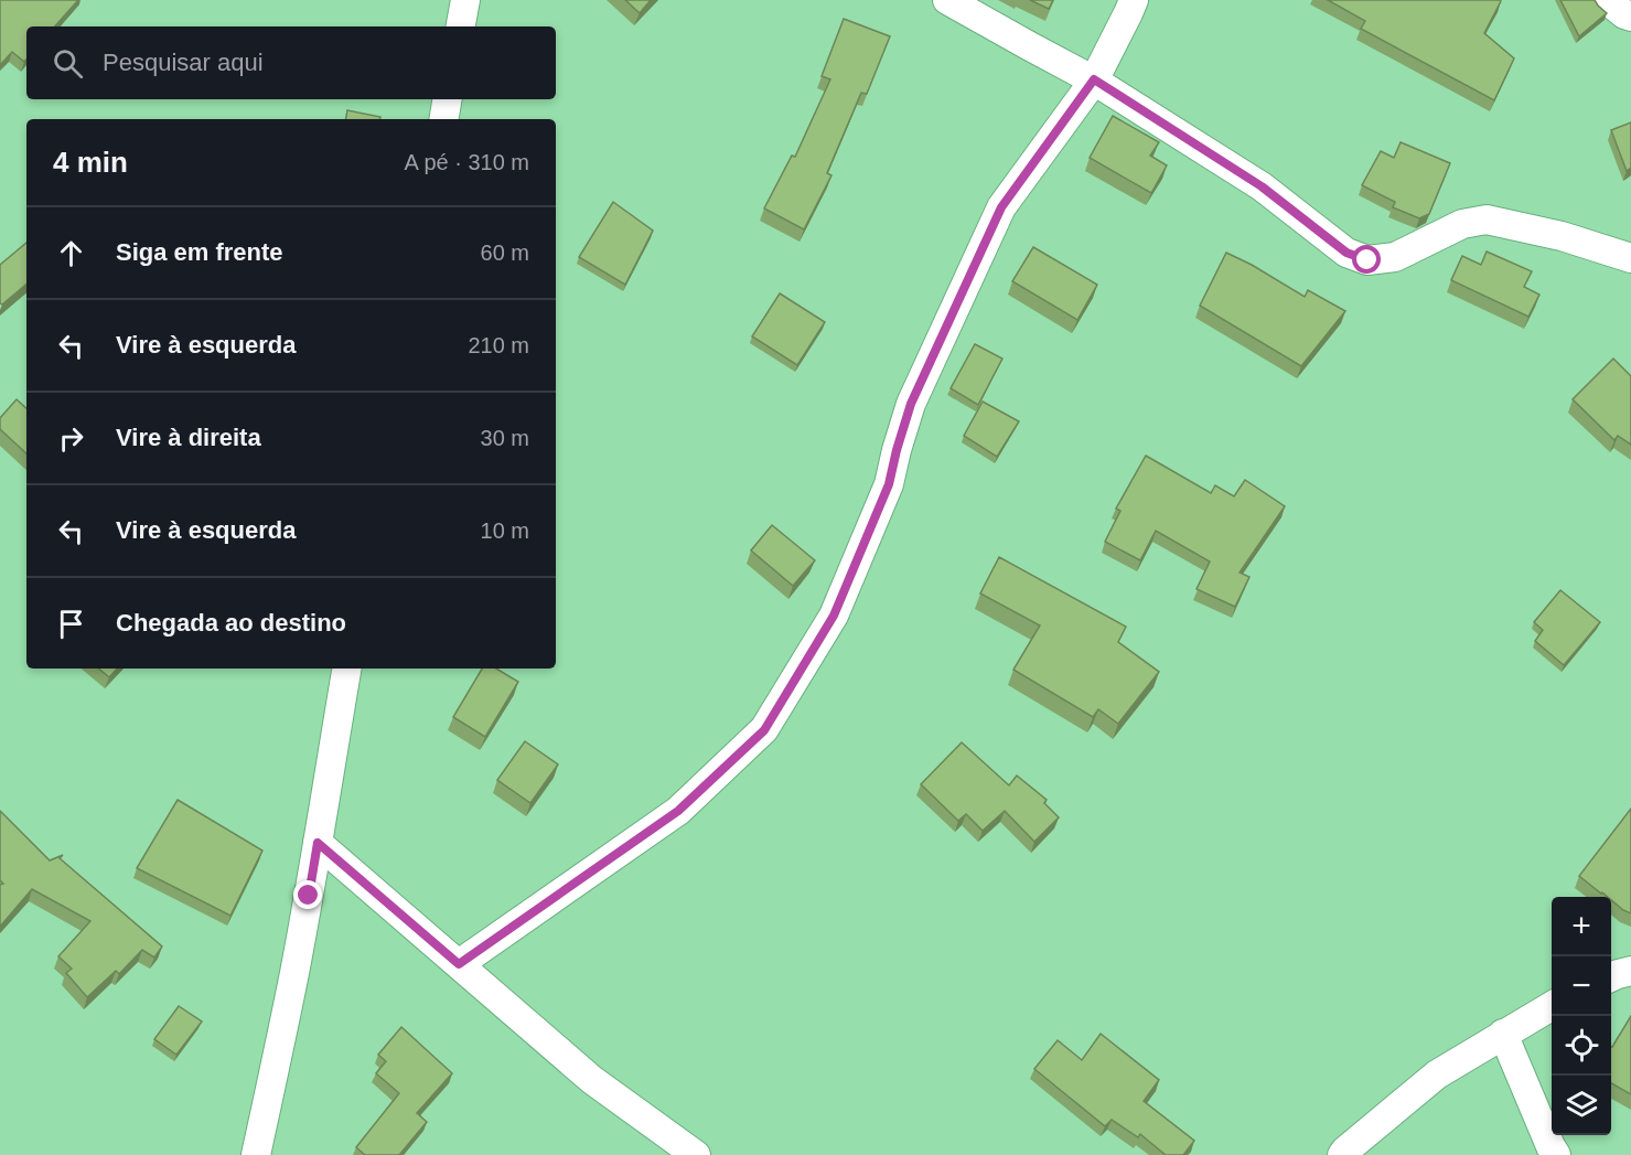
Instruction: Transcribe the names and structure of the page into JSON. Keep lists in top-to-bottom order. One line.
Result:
{"page":{"search":"Pesquisar aqui","heading":["4 min","A pé · 310 m"],"list":[["Siga em frente","60 m"],["Vire à esquerda","210 m"],["Vire à direita","30 m"],["Vire à esquerda","10 m"],"Chegada ao destino"],"map_buttons":["+","−"]}}
